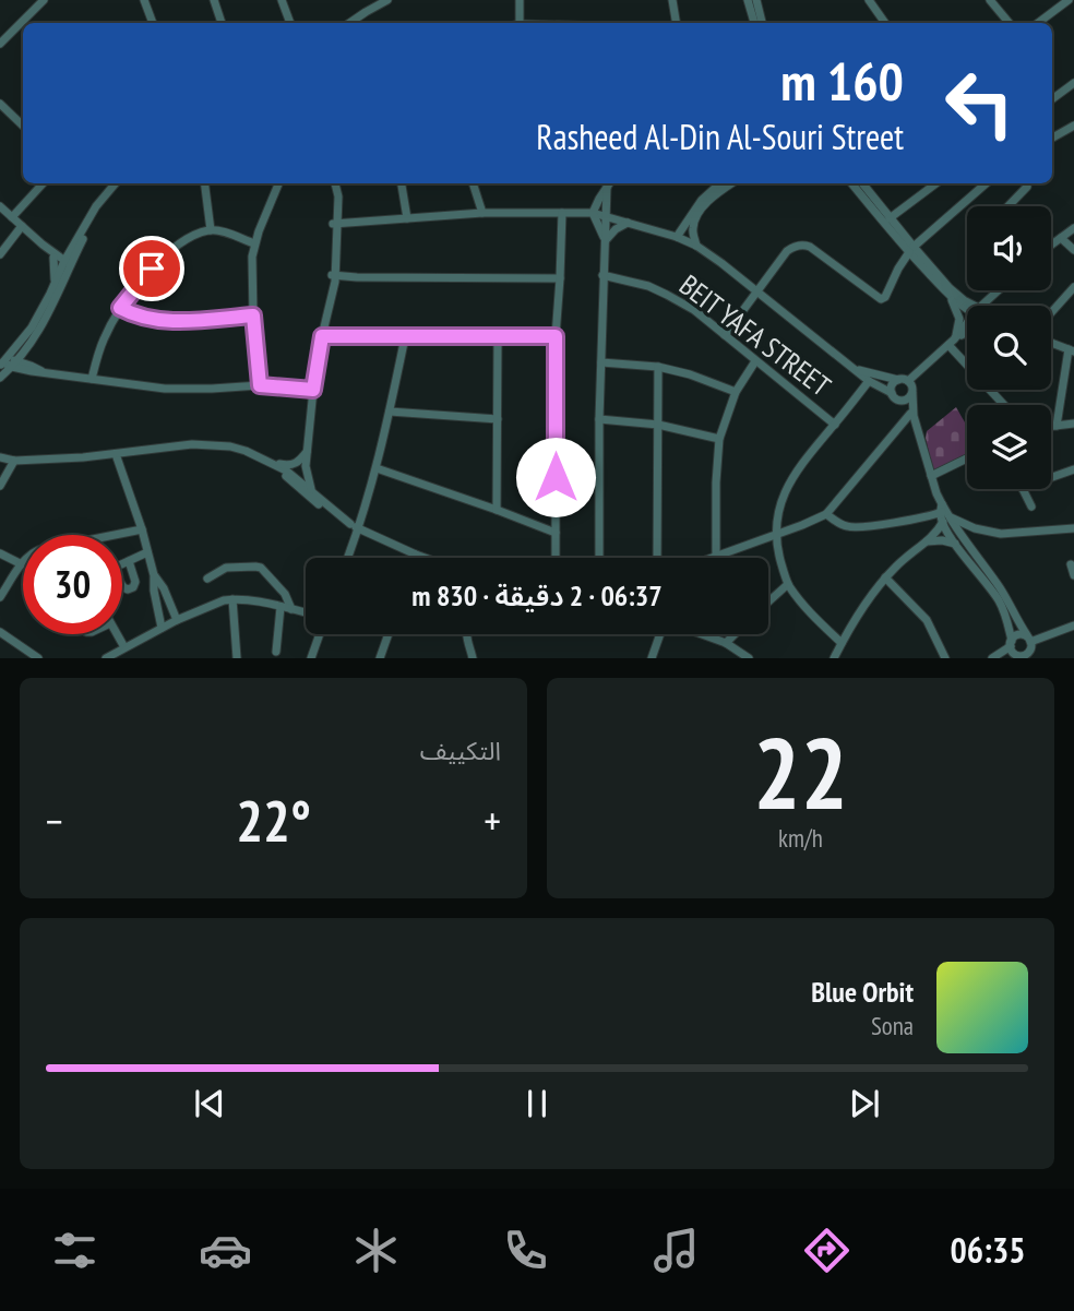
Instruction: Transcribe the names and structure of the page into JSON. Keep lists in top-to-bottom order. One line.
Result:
{"streets":{"street":["BEIT YAFA STREET"]},"page":{"turn":["160 m","Rasheed Al-Din Al-Souri Street"],"limit":"30","trip":"06:37 · 2 دقيقة · 830 m","tile":[["22","km/h"],"التكييف"],"heat":["−","22°","+"],"song":["Blue Orbit","Sona"],"tabs":"06:35"}}
